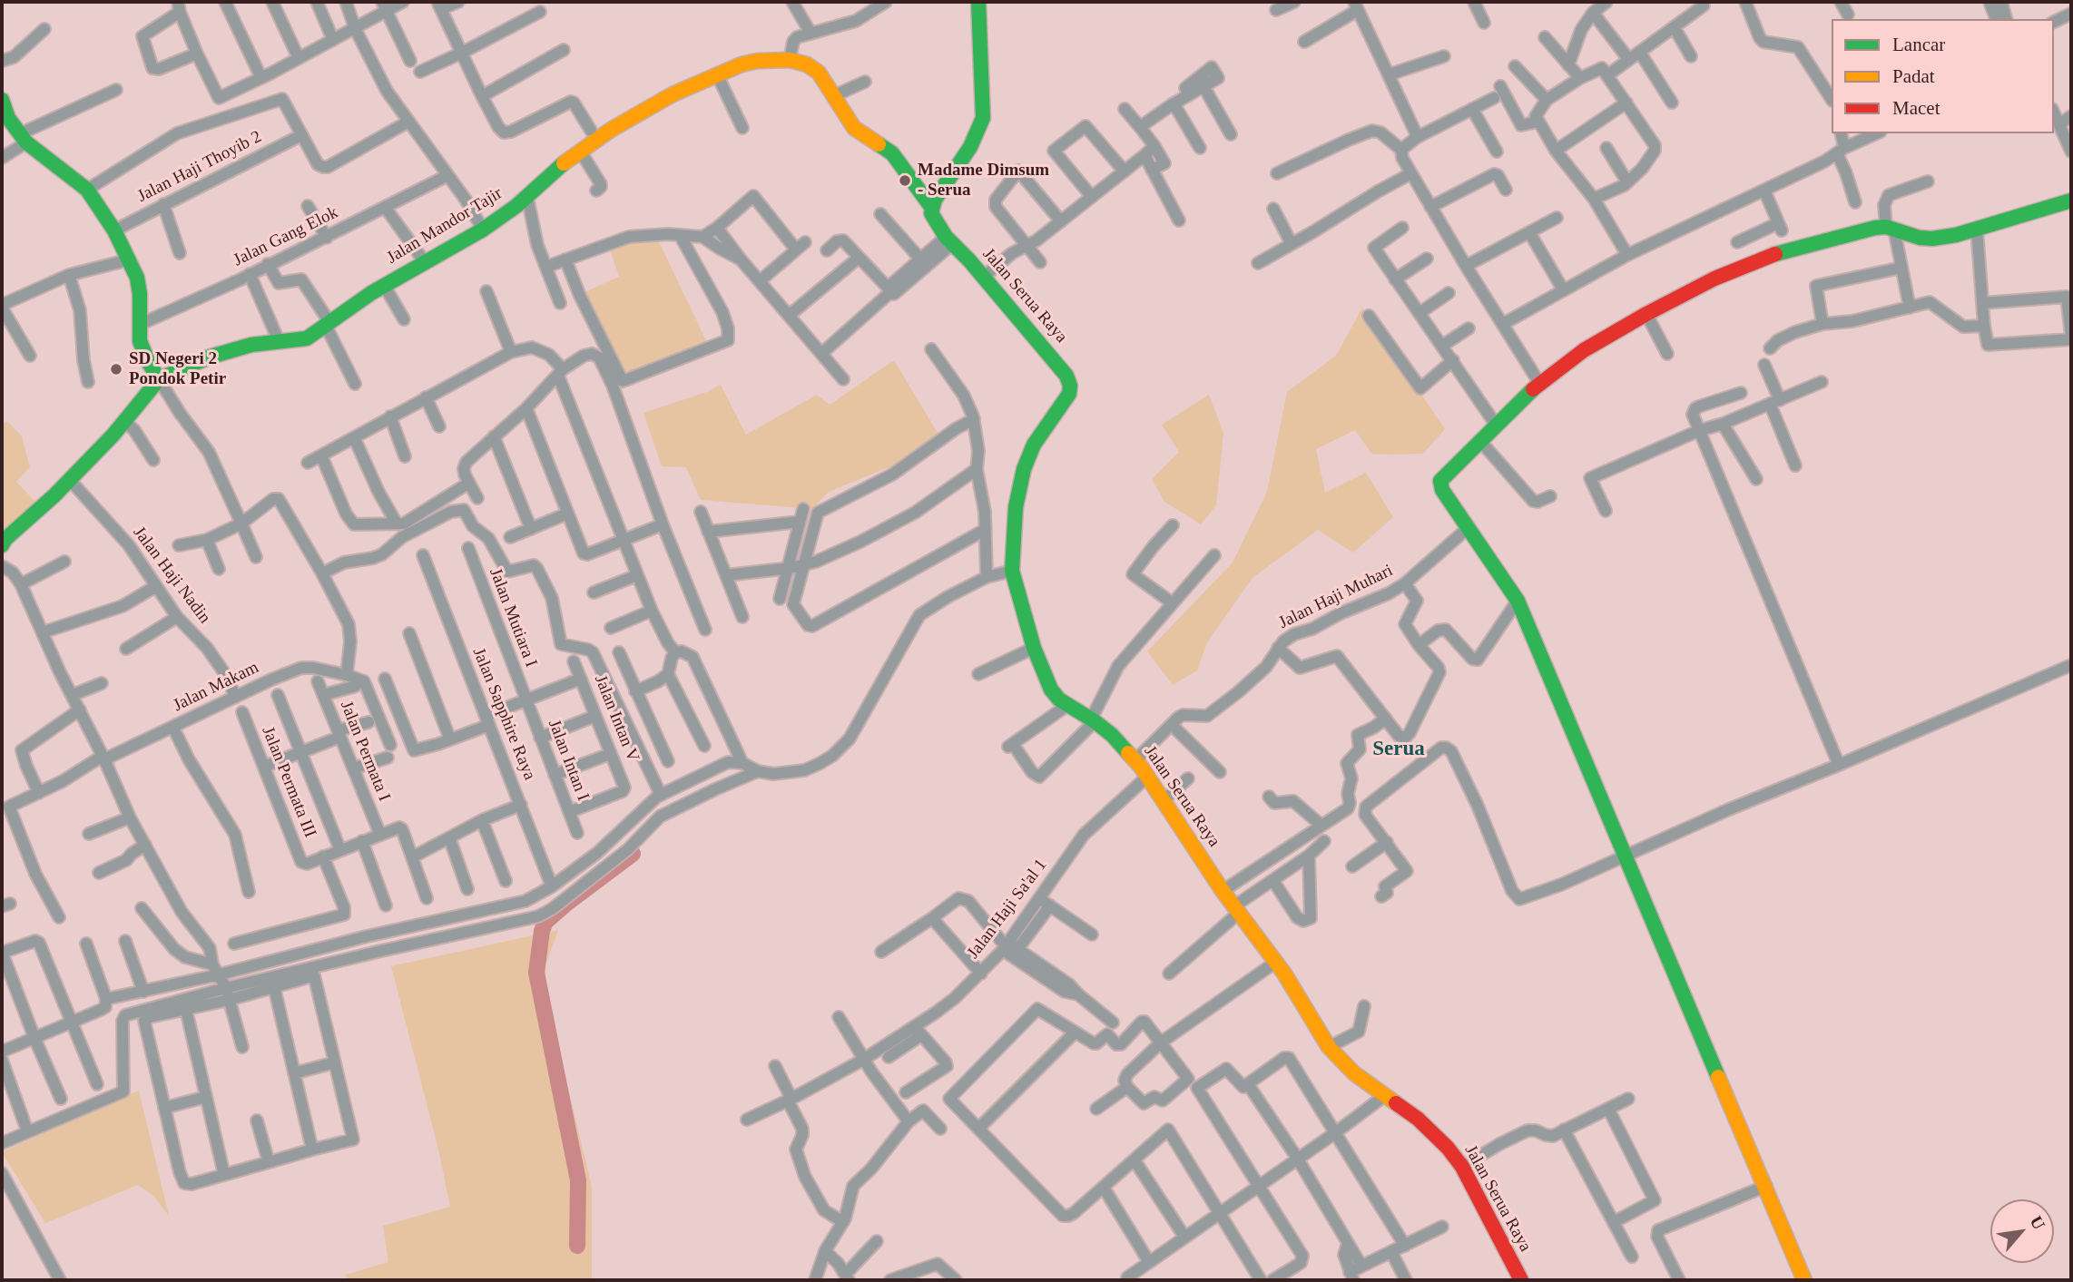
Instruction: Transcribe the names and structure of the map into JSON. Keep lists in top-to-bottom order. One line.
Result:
{"streets":{"main road":["Jalan Mandor Tajir","Jalan Serua Raya"],"street":["Jalan Haji Thoyib 2","Jalan Gang Elok","Jalan Haji Nadin","Jalan Haji Muhari","Jalan Mutiara I","Jalan Makam","Jalan Sapphire Raya","Jalan Intan V","Jalan Permata I","Jalan Intan I","Jalan Permata III","Jalan Haji Sa'al 1"]},"crossings":[["Jalan Mandor Tajir","Jalan Serua Raya"],["Jalan Mandor Tajir","Jalan Haji Nadin"],["Jalan Serua Raya","Jalan Haji Muhari"],["Jalan Serua Raya","Jalan Haji Sa'al 1"],["Jalan Haji Nadin","Jalan Makam"],["Jalan Mutiara I","Jalan Intan I"],["Jalan Intan V","Jalan Intan I"]],"districts":["Serua"],"places":["Madame Dimsum - Serua","SD Negeri 2 Pondok Petir"],"legend":["Lancar","Padat","Macet"],"north":"top right"}
